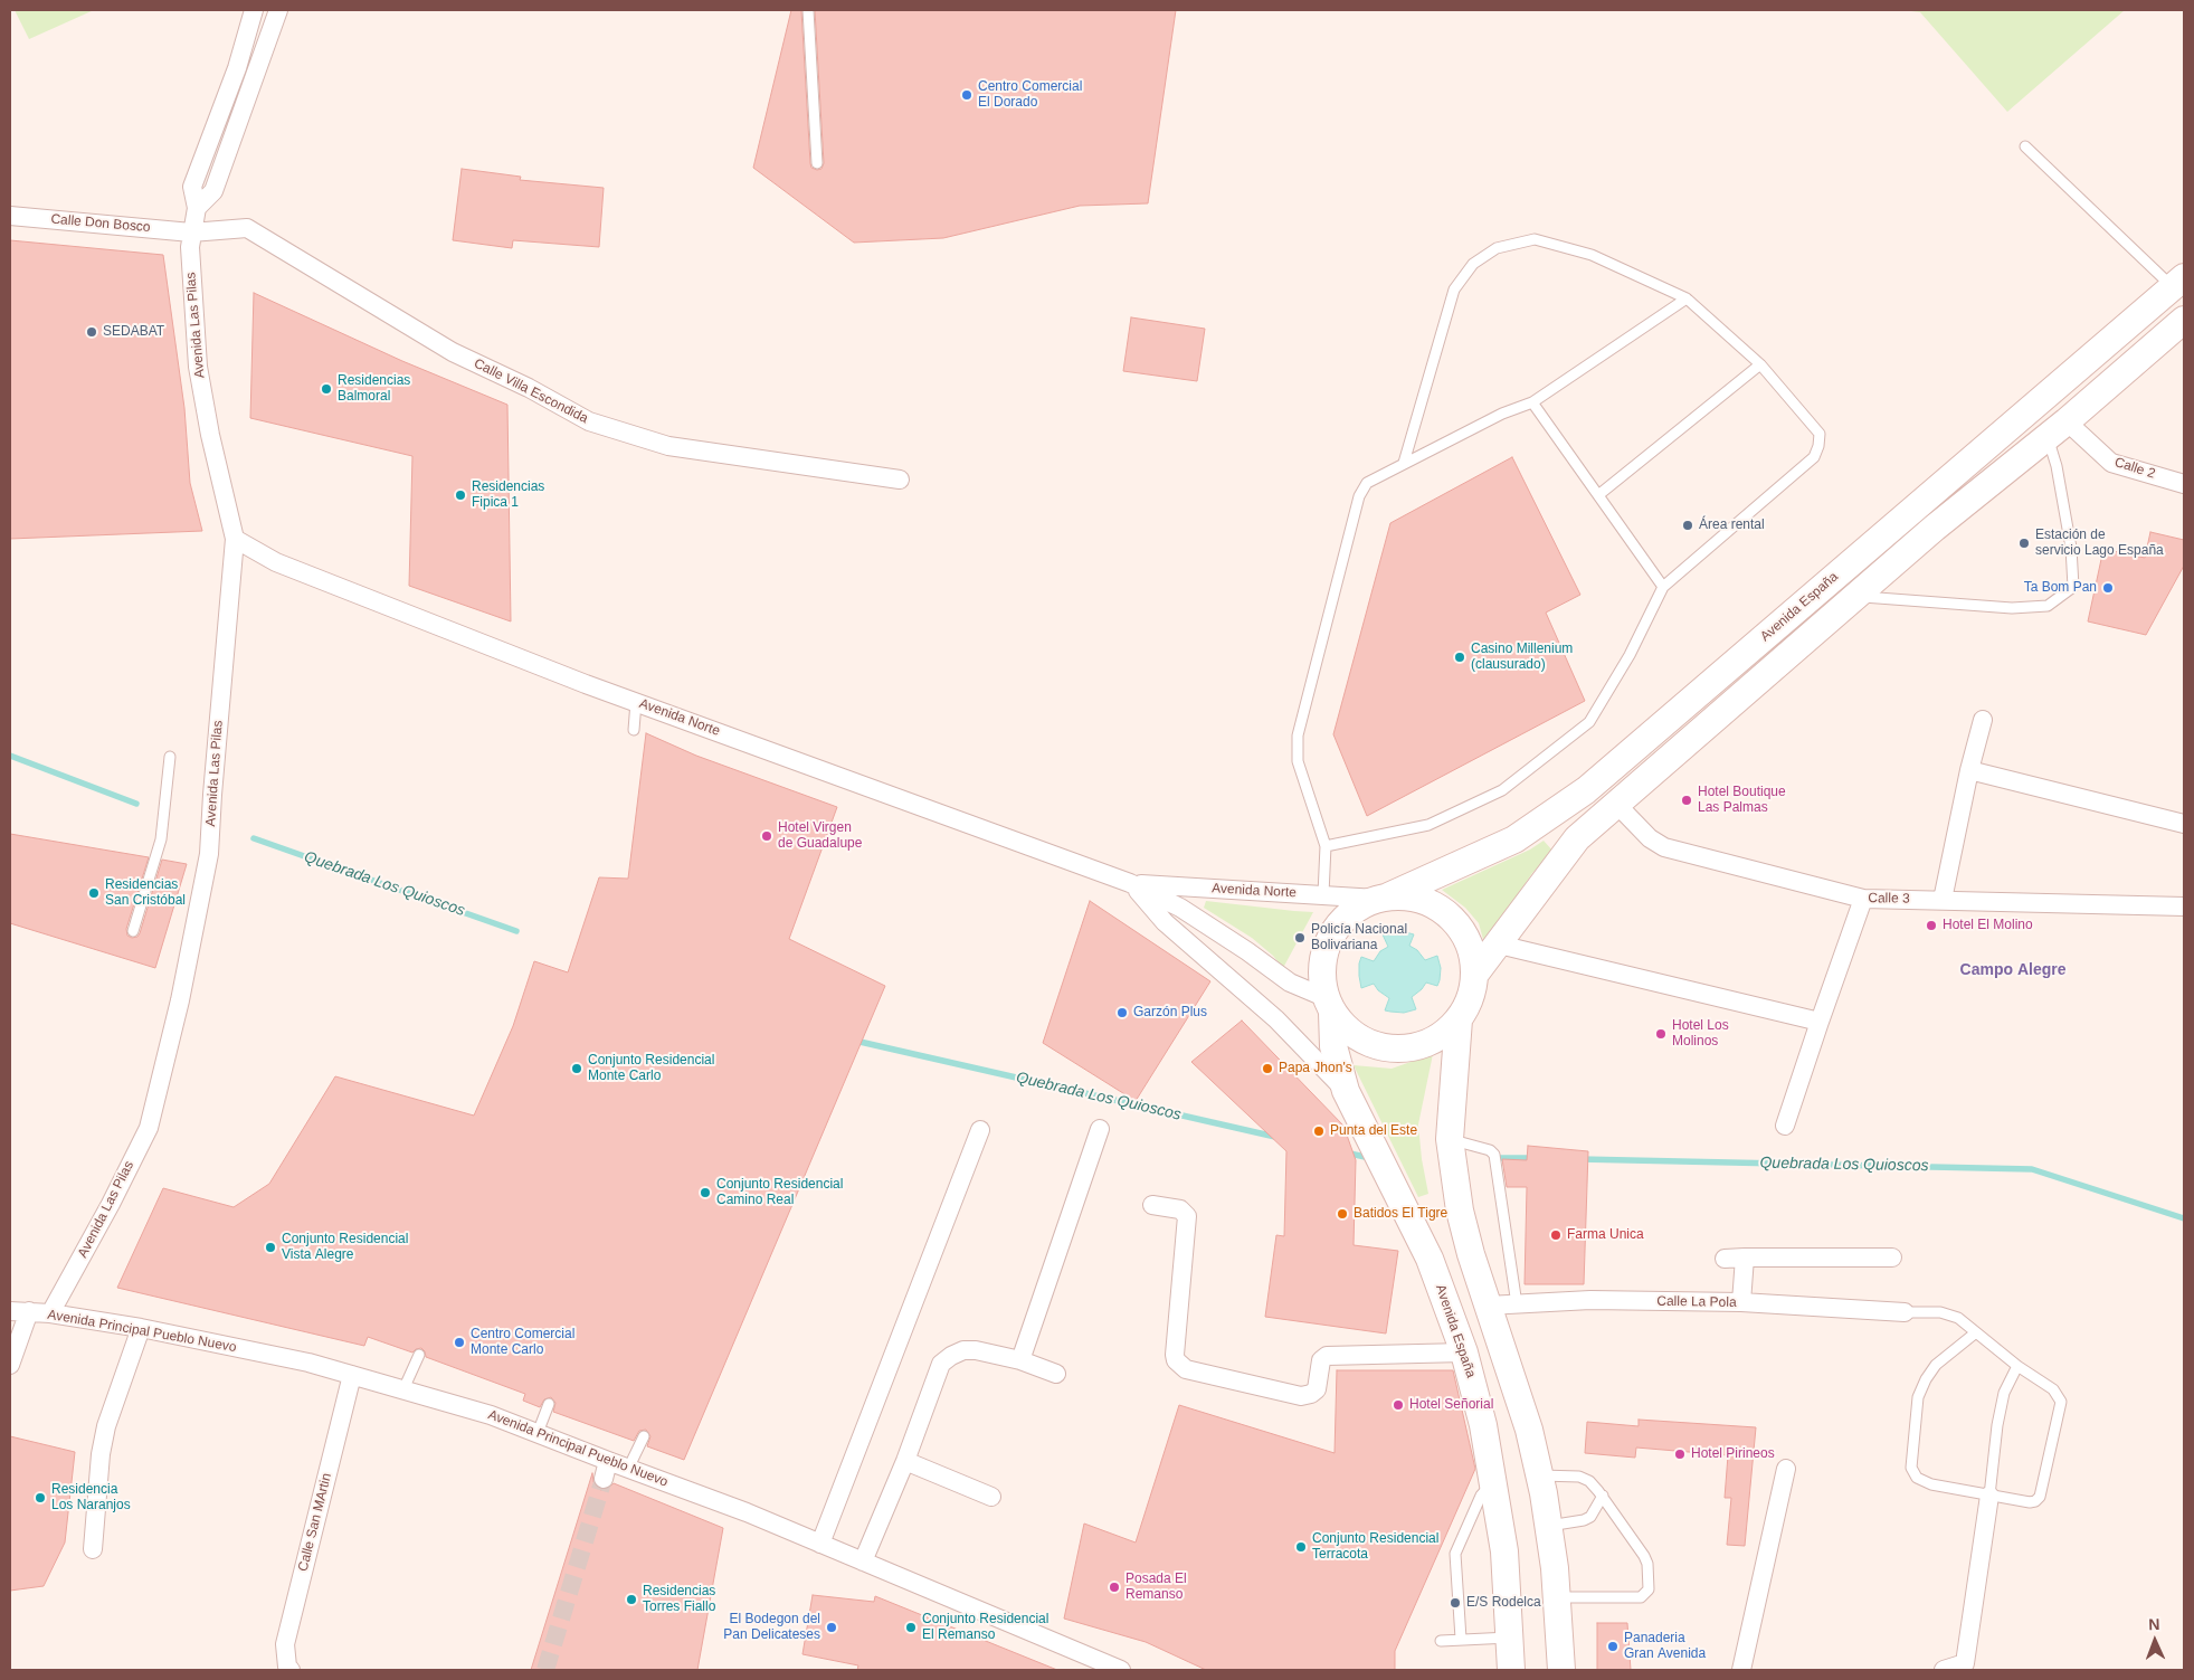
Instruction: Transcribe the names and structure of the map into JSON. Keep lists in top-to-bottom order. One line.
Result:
{"streets":{"main road":["Avenida España"],"street":["Calle Don Bosco","Avenida Las Pilas","Calle Villa Escondida","Calle 2","Avenida Norte","Calle 3","Calle La Pola","Avenida Principal Pueblo Nuevo","Calle San MArtin"]},"crossings":[["Calle Don Bosco","Avenida Las Pilas"],["Calle Don Bosco","Calle Villa Escondida"],["Avenida Las Pilas","Calle Villa Escondida"],["Avenida Las Pilas","Avenida Norte"],["Avenida Las Pilas","Avenida Principal Pueblo Nuevo"],["Calle 2","Avenida España"],["Avenida España","Avenida Norte"],["Avenida España","Calle 3"],["Avenida Principal Pueblo Nuevo","Calle San MArtin"]],"districts":["Campo Alegre"],"water":["Quebrada Los Quioscos"],"places":["Centro Comercial El Dorado","SEDABAT","Residencias Balmoral","Residencias Fipica 1","Área rental","Estación de servicio Lago España","Ta Bom Pan","Casino Millenium (clausurado)","Hotel Boutique Las Palmas","Hotel Virgen de Guadalupe","Residencias San Cristóbal","Hotel El Molino","Policía Nacional Bolivariana","Garzón Plus","Hotel Los Molinos","Conjunto Residencial Monte Carlo","Papa Jhon's","Punta del Este","Conjunto Residencial Camino Real","Batidos El Tigre","Farma Unica","Conjunto Residencial Vista Alegre","Centro Comercial Monte Carlo","Hotel Señorial","Hotel Pirineos","Residencia Los Naranjos","Conjunto Residencial Terracota","Posada El Remanso","Residencias Torres Fiallo","E/S Rodelca","El Bodegon del Pan Delicateses","Conjunto Residencial El Remanso","Panaderia Gran Avenida"],"north":"top"}
